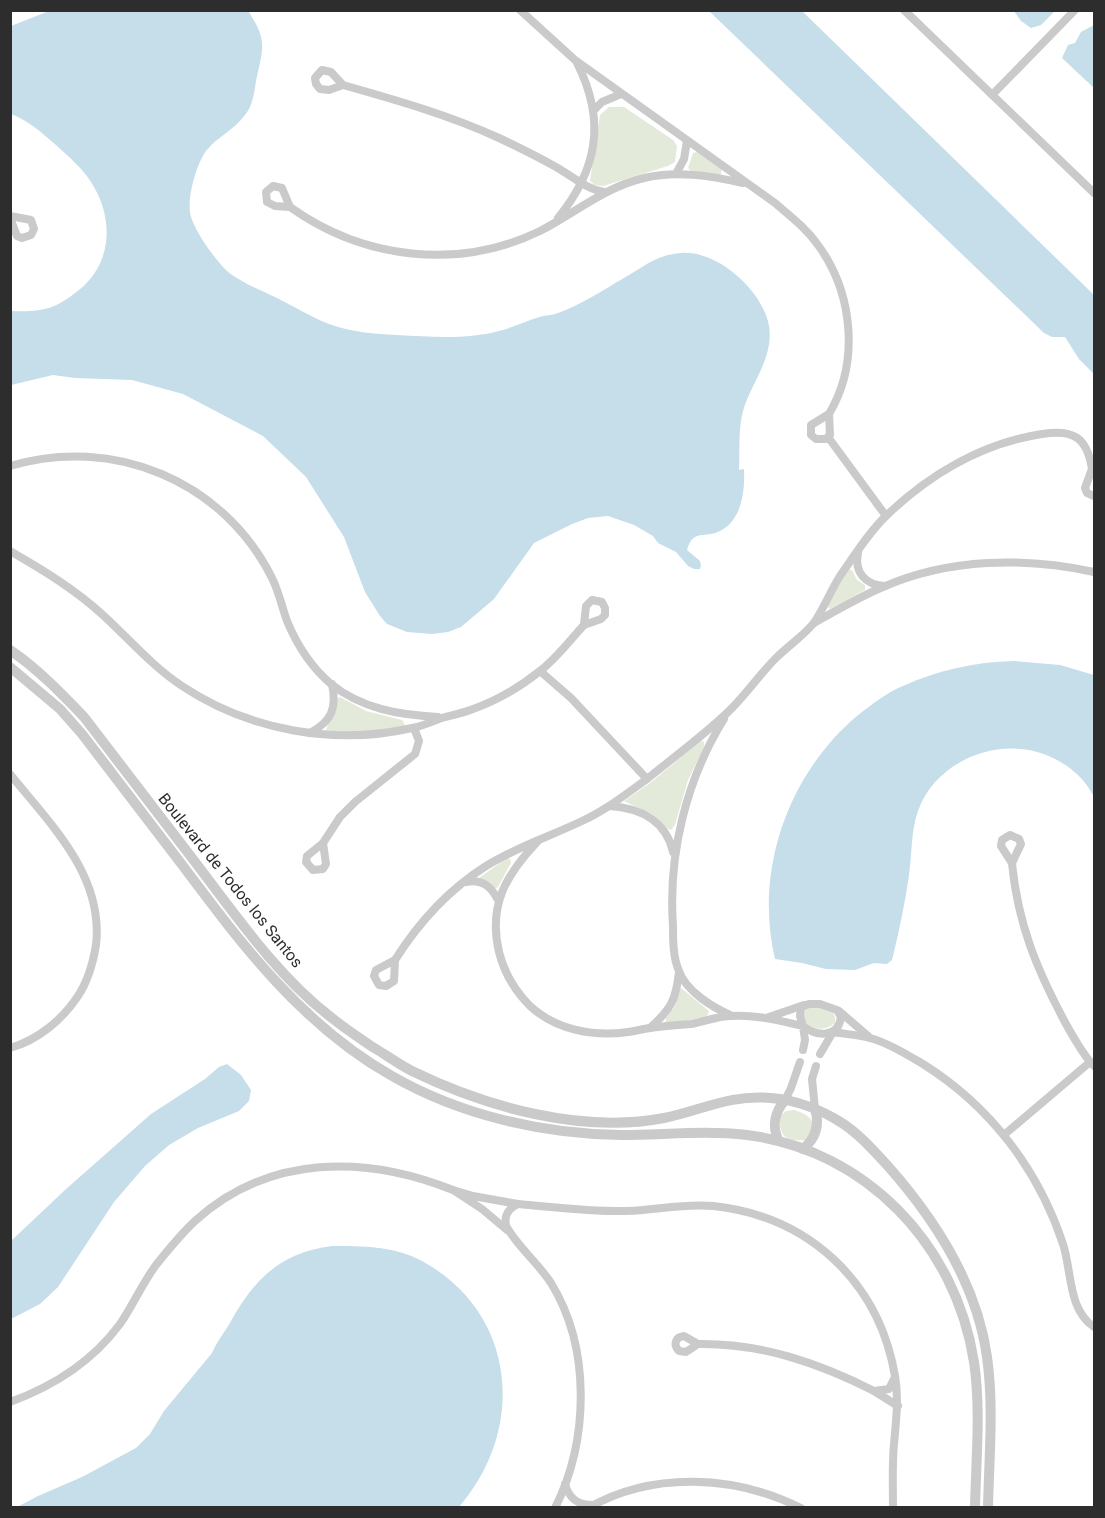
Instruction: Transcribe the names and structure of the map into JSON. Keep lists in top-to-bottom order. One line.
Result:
{"streets":{"street":["Boulevard de Todos los Santos"]}}
